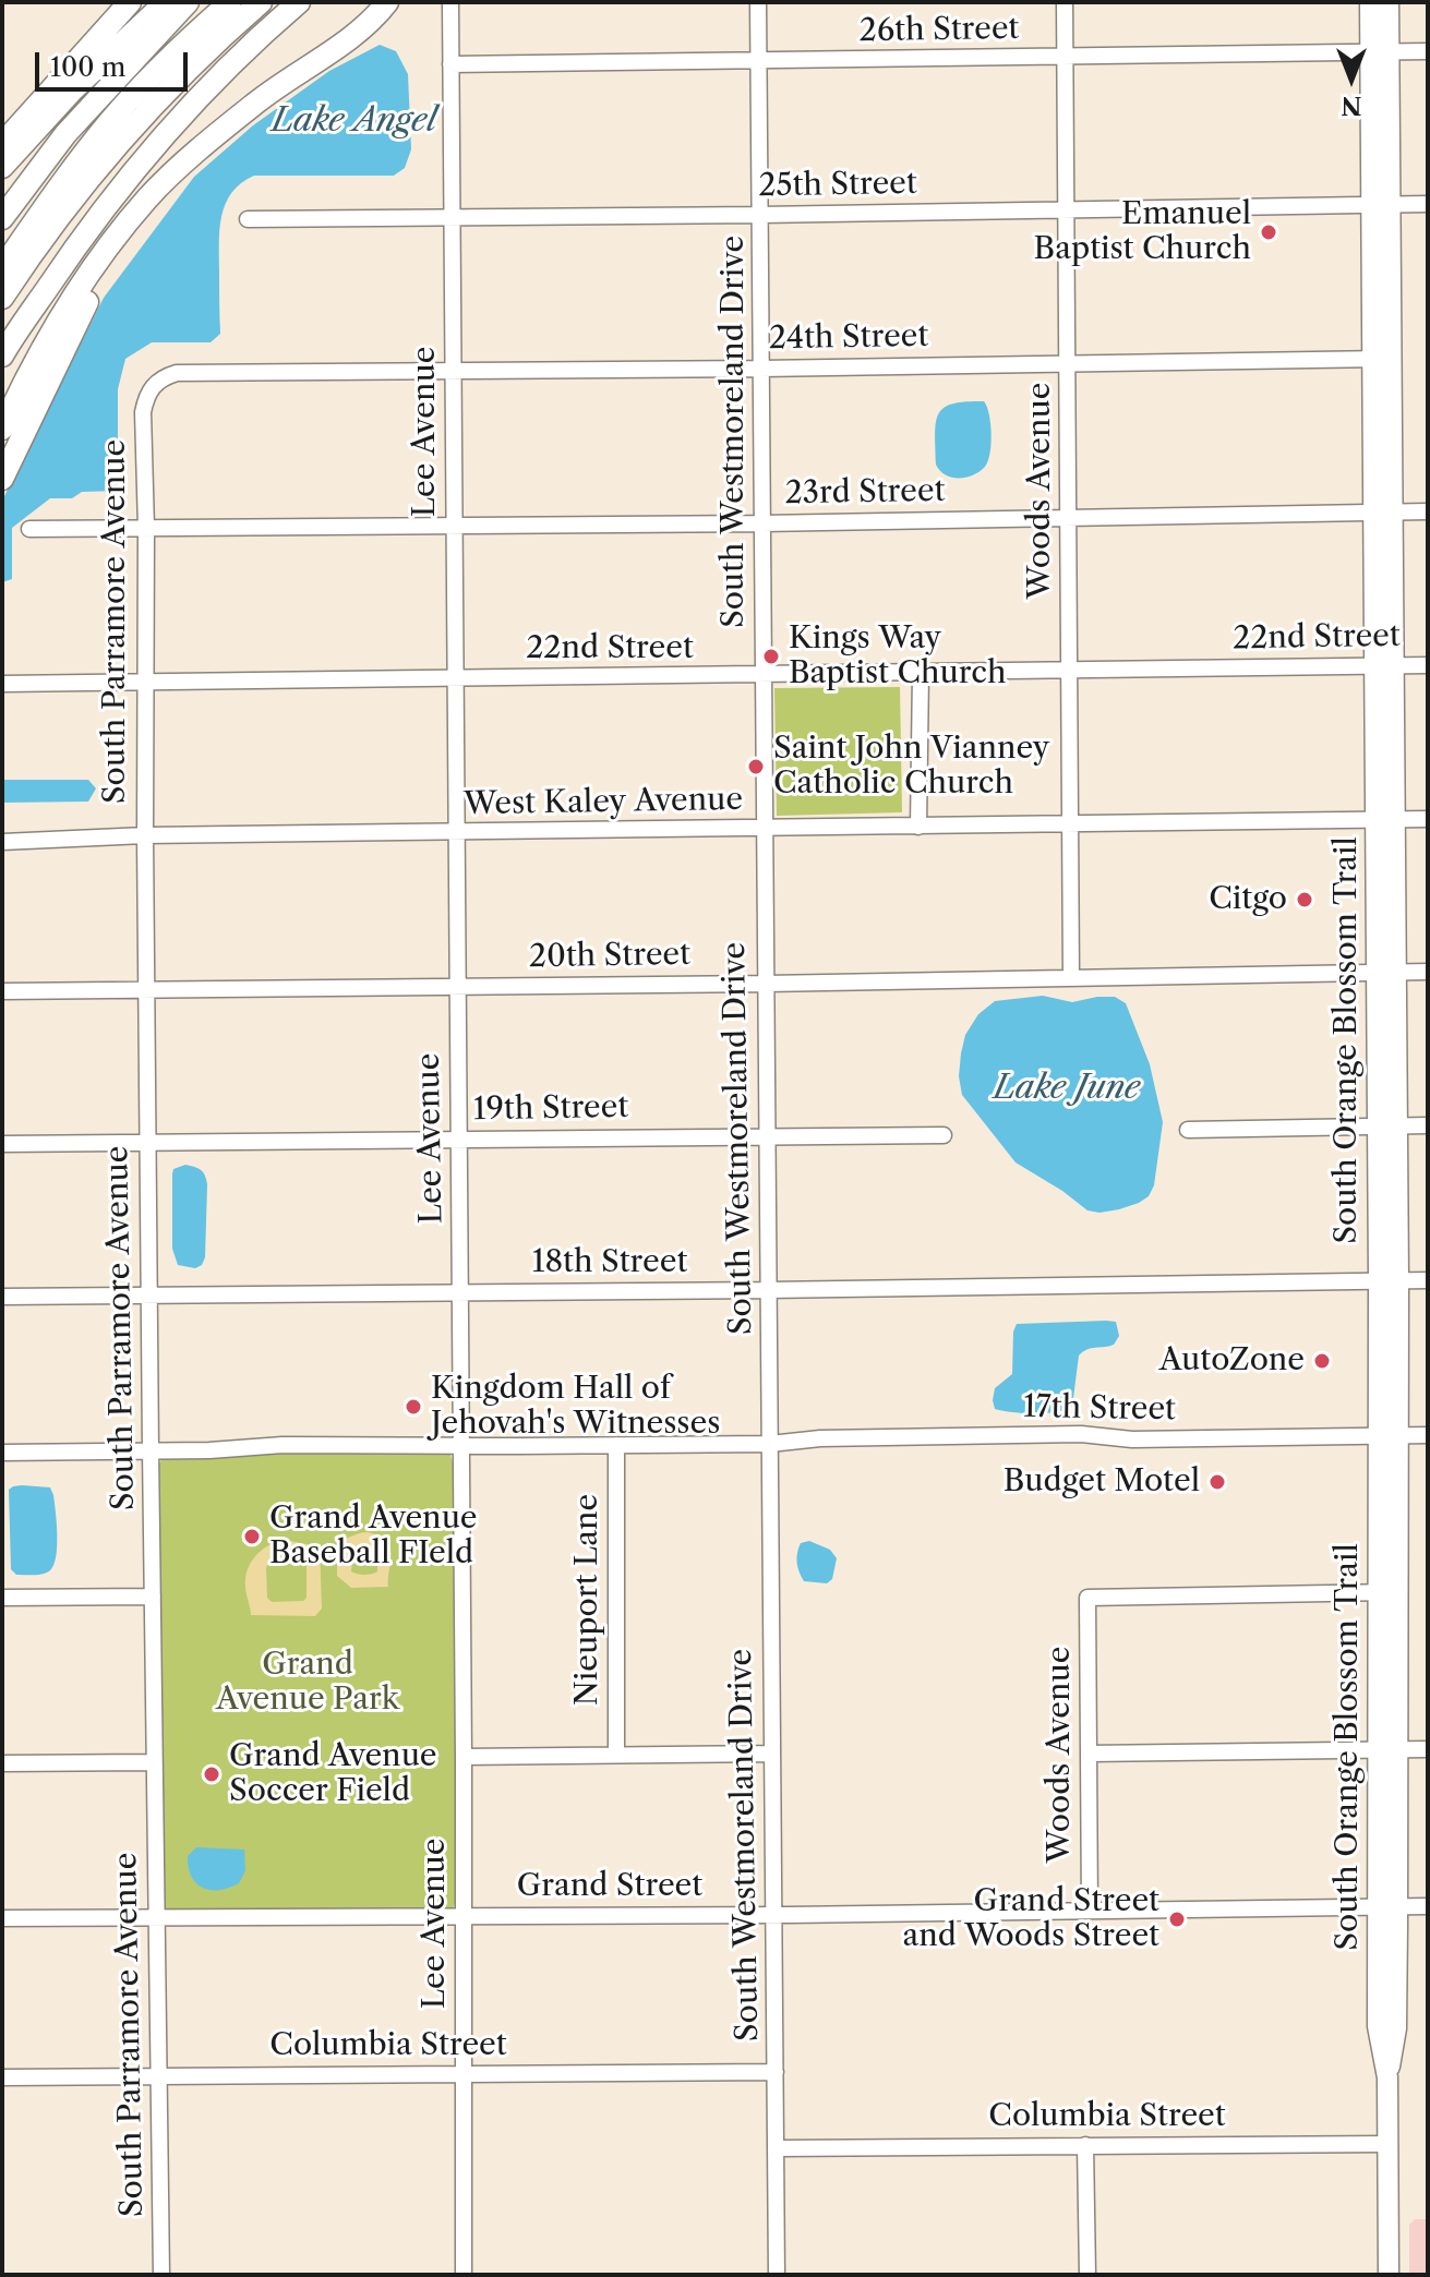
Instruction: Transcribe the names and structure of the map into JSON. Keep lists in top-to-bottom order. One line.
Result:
{"streets":{"main road":["South Orange Blossom Trail"],"street":["26th Street","25th Street","24th Street","Lee Avenue","South Westmoreland Drive","Woods Avenue","23rd Street","South Parramore Avenue","22nd Street","West Kaley Avenue","20th Street","19th Street","18th Street","17th Street","Nieuport Lane","Grand Street","Columbia Street"]},"crossings":[["26th Street","Lee Avenue"],["26th Street","South Westmoreland Drive"],["26th Street","Woods Avenue"],["26th Street","South Orange Blossom Trail"],["25th Street","Lee Avenue"],["25th Street","South Westmoreland Drive"],["25th Street","Woods Avenue"],["25th Street","South Orange Blossom Trail"],["24th Street","Lee Avenue"],["24th Street","South Westmoreland Drive"],["24th Street","Woods Avenue"],["24th Street","South Parramore Avenue"],["24th Street","South Orange Blossom Trail"],["Lee Avenue","23rd Street"],["Lee Avenue","22nd Street"],["Lee Avenue","West Kaley Avenue"],["Lee Avenue","20th Street"],["Lee Avenue","19th Street"],["Lee Avenue","18th Street"],["Lee Avenue","17th Street"],["Lee Avenue","Grand Street"],["Lee Avenue","Columbia Street"],["South Westmoreland Drive","23rd Street"],["South Westmoreland Drive","22nd Street"],["South Westmoreland Drive","West Kaley Avenue"],["South Westmoreland Drive","20th Street"],["South Westmoreland Drive","19th Street"],["South Westmoreland Drive","18th Street"],["South Westmoreland Drive","17th Street"],["South Westmoreland Drive","Grand Street"],["South Westmoreland Drive","Columbia Street"],["Woods Avenue","23rd Street"],["Woods Avenue","22nd Street"],["Woods Avenue","West Kaley Avenue"],["Woods Avenue","20th Street"],["Woods Avenue","South Orange Blossom Trail"],["Woods Avenue","Grand Street"],["23rd Street","South Parramore Avenue"],["23rd Street","South Orange Blossom Trail"],["South Parramore Avenue","22nd Street"],["South Parramore Avenue","West Kaley Avenue"],["South Parramore Avenue","20th Street"],["South Parramore Avenue","19th Street"],["South Parramore Avenue","18th Street"],["South Parramore Avenue","17th Street"],["South Parramore Avenue","Grand Street"],["South Parramore Avenue","Columbia Street"],["22nd Street","South Orange Blossom Trail"],["West Kaley Avenue","South Orange Blossom Trail"],["20th Street","South Orange Blossom Trail"],["South Orange Blossom Trail","18th Street"],["South Orange Blossom Trail","17th Street"],["South Orange Blossom Trail","Grand Street"],["South Orange Blossom Trail","Columbia Street"],["17th Street","Nieuport Lane"]],"water":["Lake Angel","Lake June"],"parks":["Grand Avenue Park"],"places":["Emanuel Baptist Church","Kings Way Baptist Church","Saint John Vianney Catholic Church","Citgo","AutoZone","Kingdom Hall of Jehovah's Witnesses","Budget Motel","Grand Avenue Baseball FIeld","Grand Avenue Soccer Field","Grand Street and Woods Street"],"scale_bar":"100 m","north":"bottom"}
